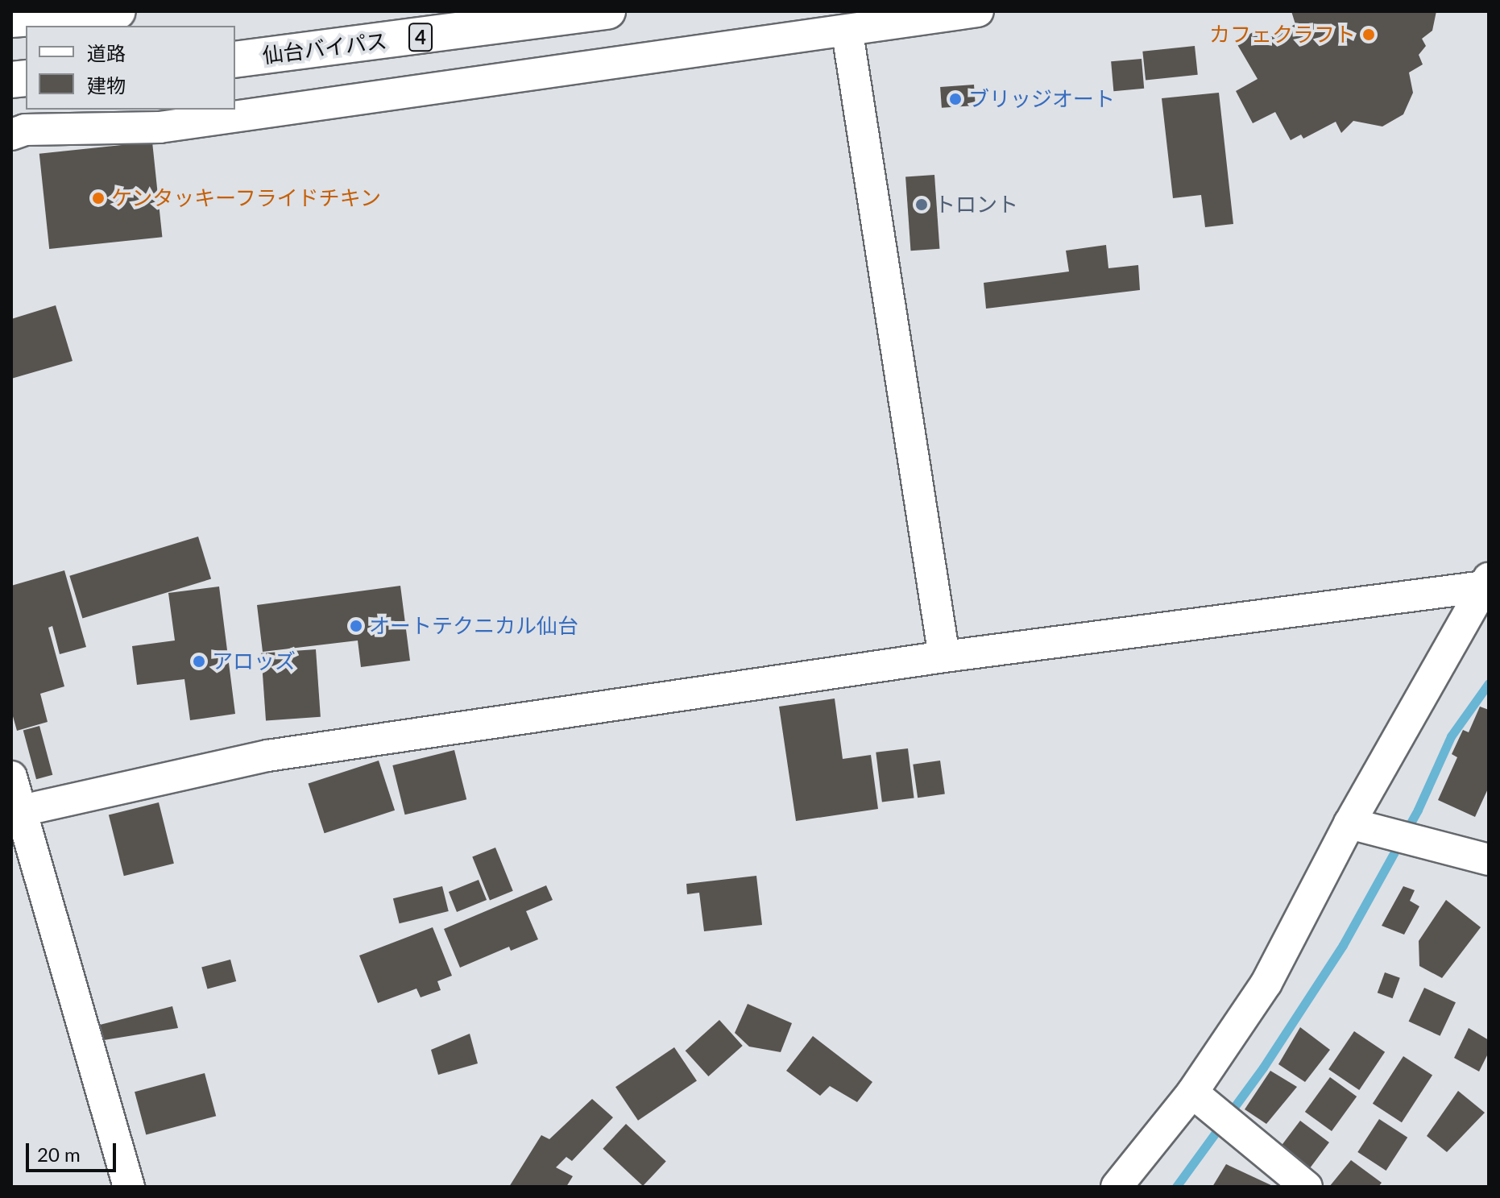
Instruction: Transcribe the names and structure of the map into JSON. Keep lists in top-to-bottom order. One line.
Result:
{"streets":{"highway":["4","仙台バイパス"]},"places":["カフェクラフト","ブリッジオート","ケンタッキーフライドチキン","トロント","オートテクニカル仙台","アロッズ"],"legend":["道路","建物"],"scale_bar":"20 m"}
